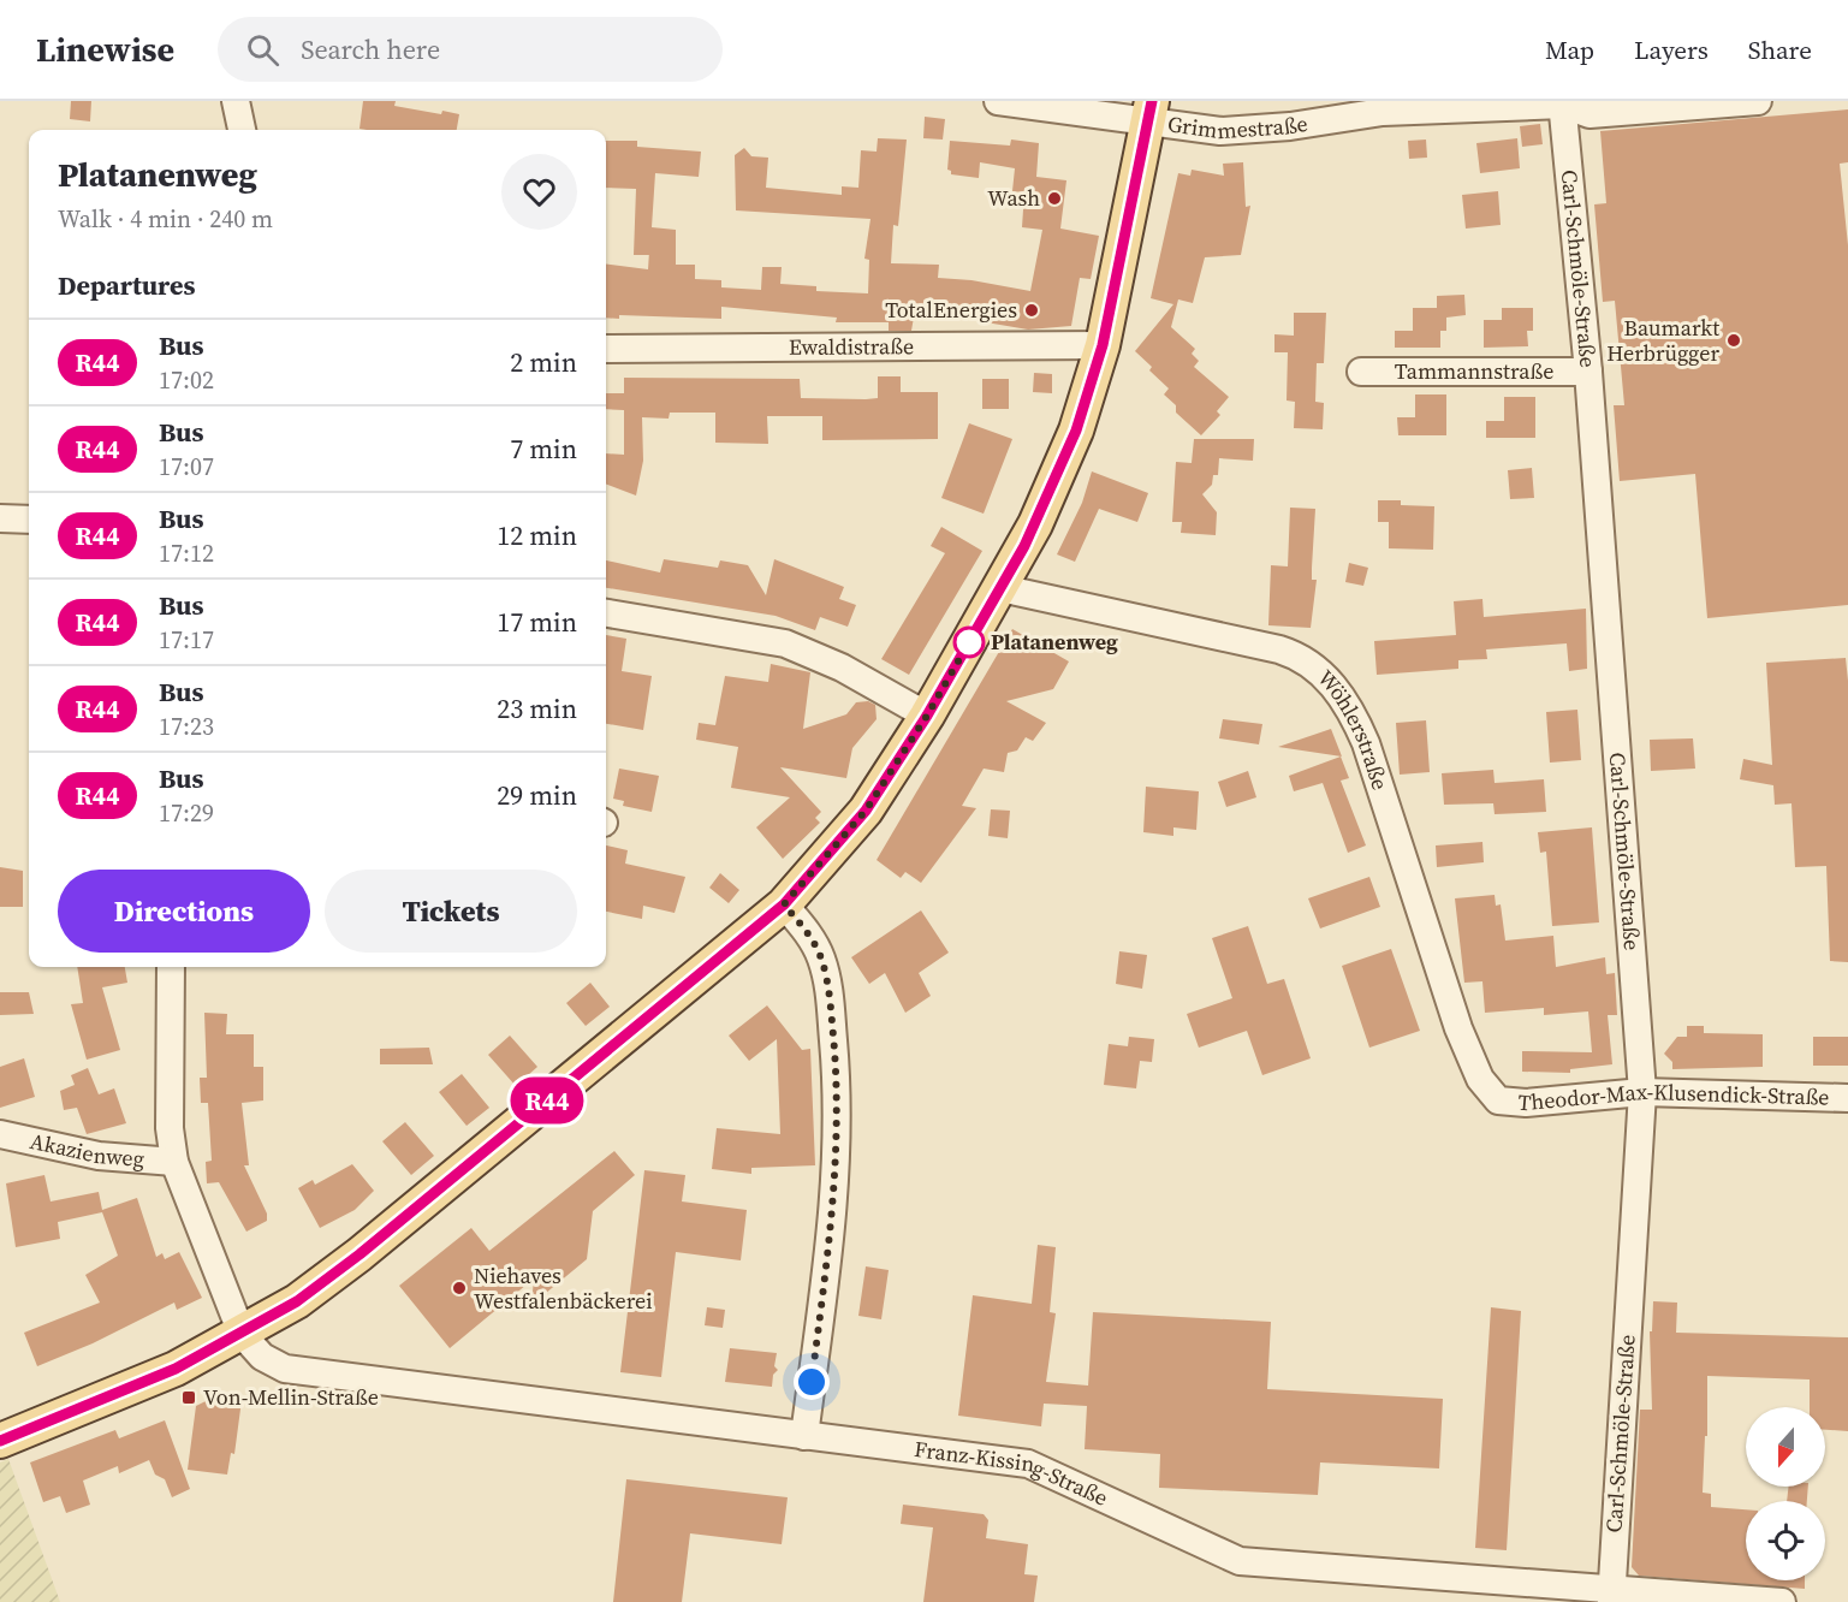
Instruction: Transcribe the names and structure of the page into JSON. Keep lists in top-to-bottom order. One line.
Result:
{"streets":{"street":["Grimmestraße","Carl-Schmöle-Straße","Ewaldistraße","Tammannstraße","Wöhlerstraße","Theodor-Max-Klusendick-Straße","Akazienweg","Franz-Kissing-Straße"]},"crossings":[["Grimmestraße","Carl-Schmöle-Straße"],["Carl-Schmöle-Straße","Tammannstraße"],["Carl-Schmöle-Straße","Theodor-Max-Klusendick-Straße"],["Carl-Schmöle-Straße","Franz-Kissing-Straße"],["Wöhlerstraße","Theodor-Max-Klusendick-Straße"]],"places":{"other":["Wash","TotalEnergies","Baumarkt Herbrügger","Platanenweg","Niehaves Westfalenbäckerei"],"transit":["Von-Mellin-Straße"]},"lines":["bus line R44"],"north":"bottom","page":{"header":"Linewise","search":"Search here","nav":["Map","Layers","Share"],"on_map":"R44","heading":[["Platanenweg","Walk · 4 min · 240 m"],"Departures"],"list":[{"mark":"R44","name":"Bus","note":"17:02","value":"2 min"},{"mark":"R44","name":"Bus","note":"17:07","value":"7 min"},{"mark":"R44","name":"Bus","note":"17:12","value":"12 min"},{"mark":"R44","name":"Bus","note":"17:17","value":"17 min"},{"mark":"R44","name":"Bus","note":"17:23","value":"23 min"},{"mark":"R44","name":"Bus","note":"17:29","value":"29 min"}],"buttons":["Directions","Tickets"]}}
